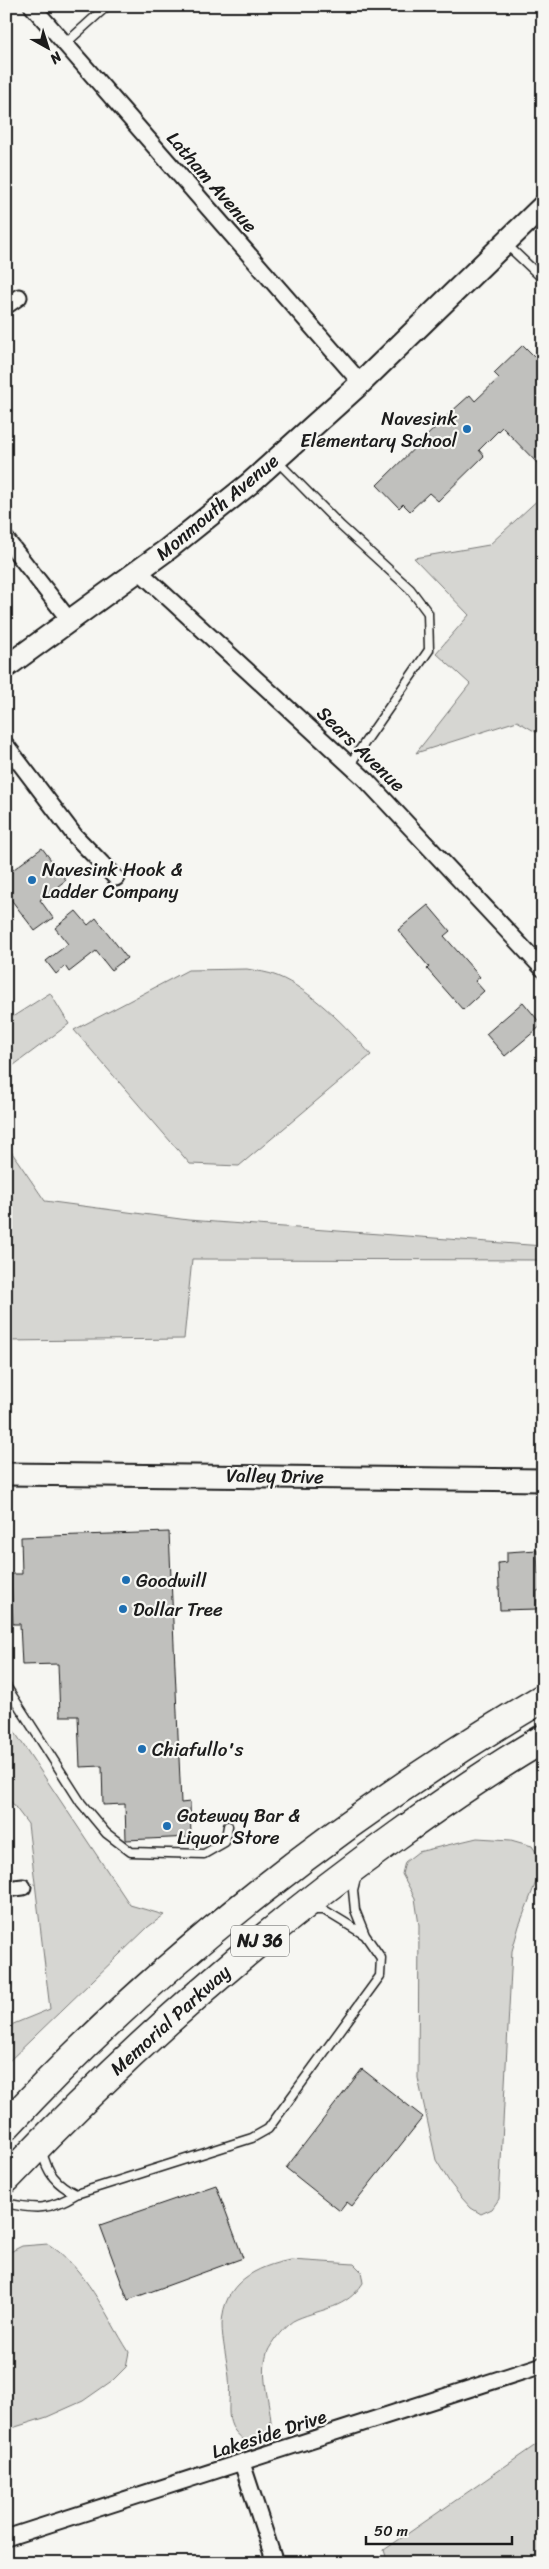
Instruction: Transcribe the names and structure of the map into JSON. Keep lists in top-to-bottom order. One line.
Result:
{"streets":{"highway":["NJ 36","Memorial Parkway"],"street":["Latham Avenue","Monmouth Avenue","Sears Avenue","Valley Drive","Lakeside Drive"]},"crossings":[["Latham Avenue","Monmouth Avenue"],["Monmouth Avenue","Sears Avenue"]],"places":["Navesink Elementary School","Navesink Hook & Ladder Company","Goodwill","Dollar Tree","Chiafullo's","Gateway Bar & Liquor Store"],"scale_bar":"50 m","north":"bottom right"}
